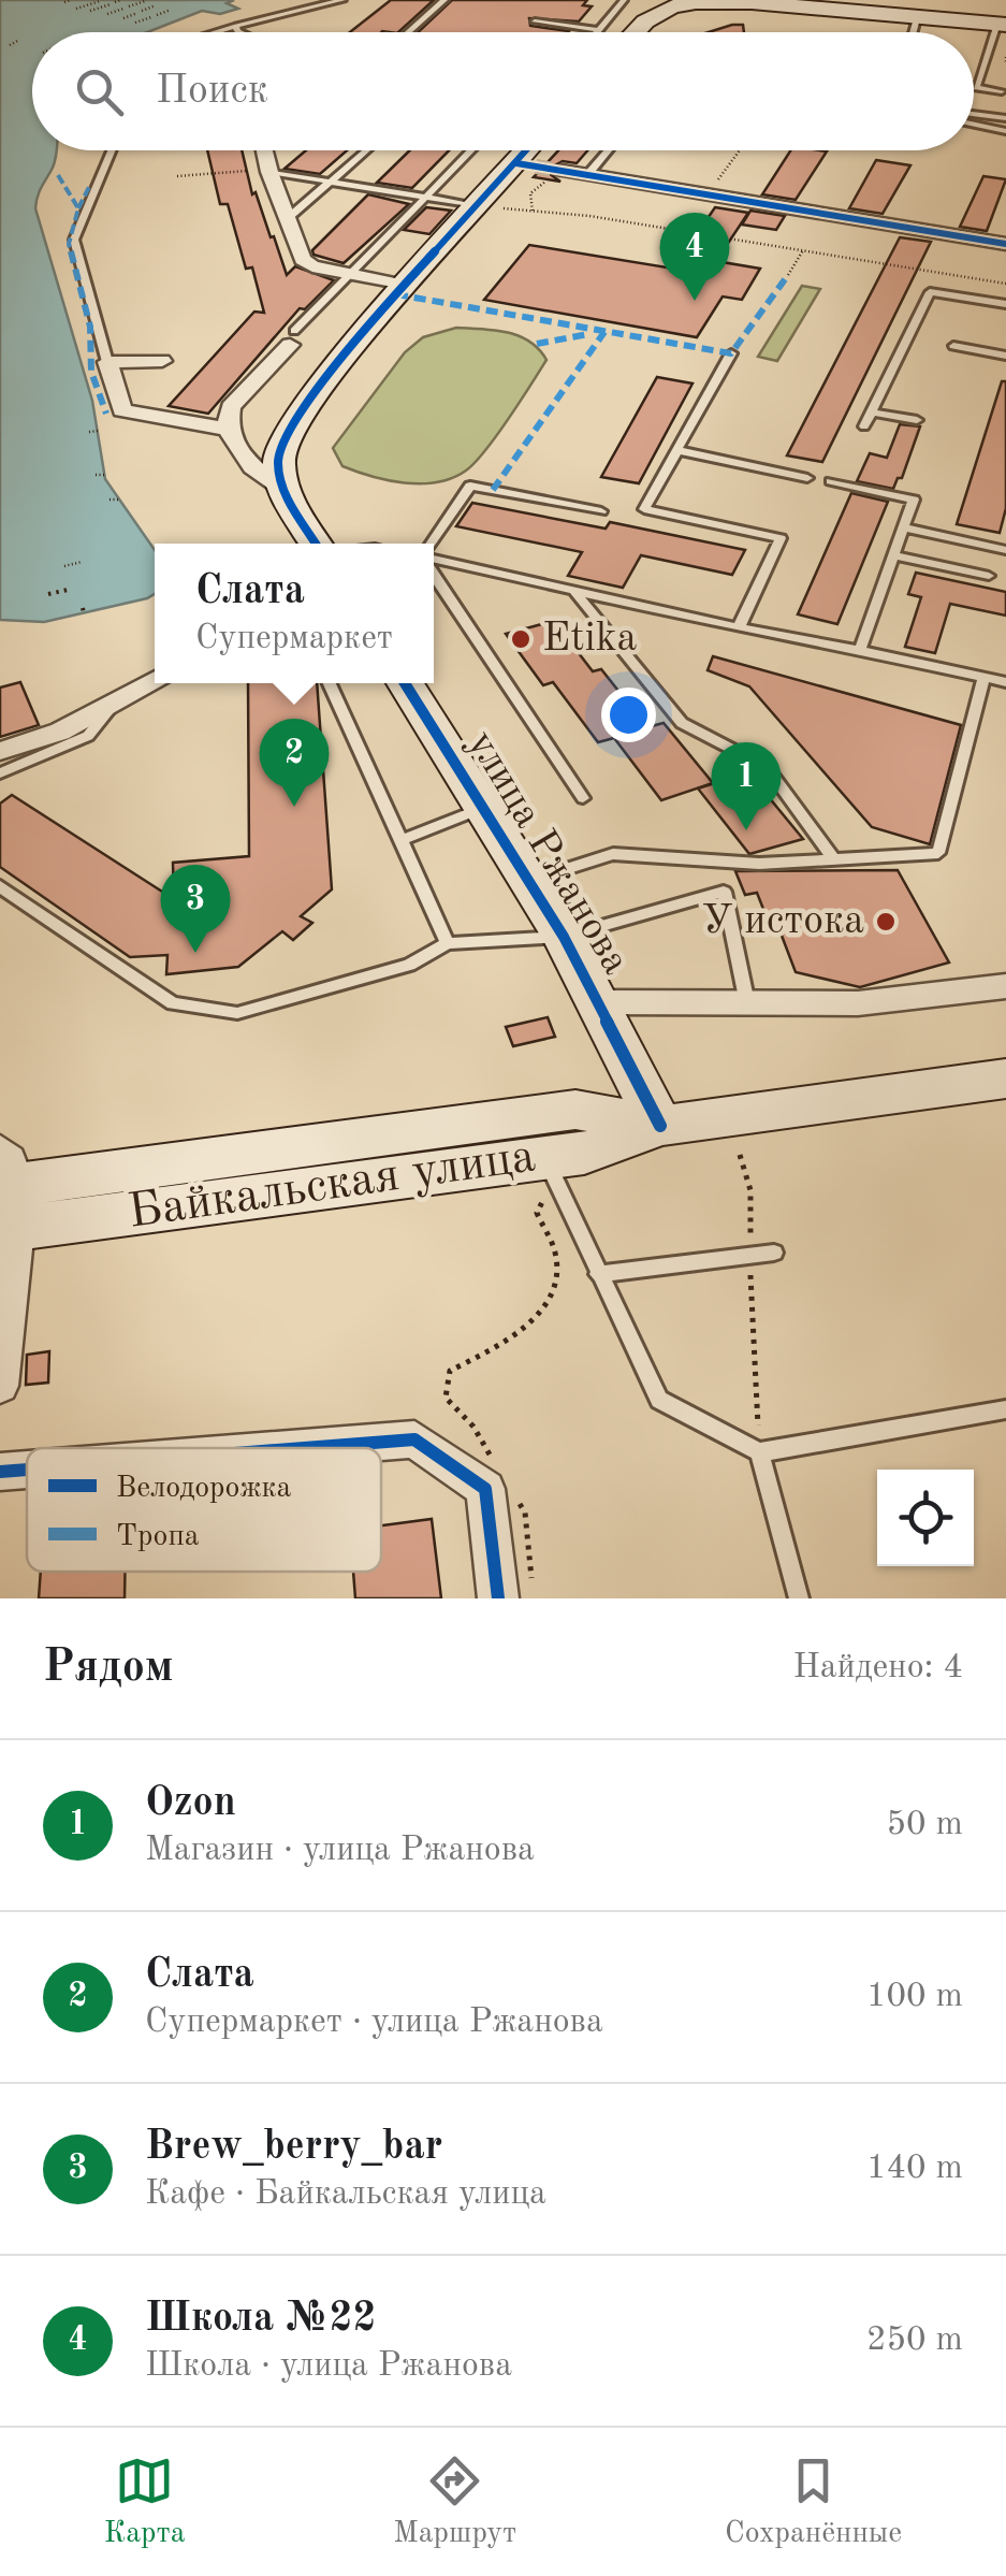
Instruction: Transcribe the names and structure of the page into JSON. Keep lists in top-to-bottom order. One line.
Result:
{"streets":{"street":["улица Ржанова","Байкальская улица"]},"crossings":[["улица Ржанова","Байкальская улица"]],"places":["Etika","У истока"],"legend":["Велодорожка","Тропа"],"page":{"search":"Поиск","pins":["4","2","1","3"],"popup":["Слата","Супермаркет"],"heading":["Рядом","Найдено: 4"],"list":[{"mark":"1","name":"Ozon","note":"Магазин · улица Ржанова","value":"50 m"},{"mark":"2","name":"Слата","note":"Супермаркет · улица Ржанова","value":"100 m"},{"mark":"3","name":"Brew_berry_bar","note":"Кафе · Байкальская улица","value":"140 m"},{"mark":"4","name":"Школа №22","note":"Школа · улица Ржанова","value":"250 m"}],"nav":["Карта","Маршрут","Сохранённые"]}}
